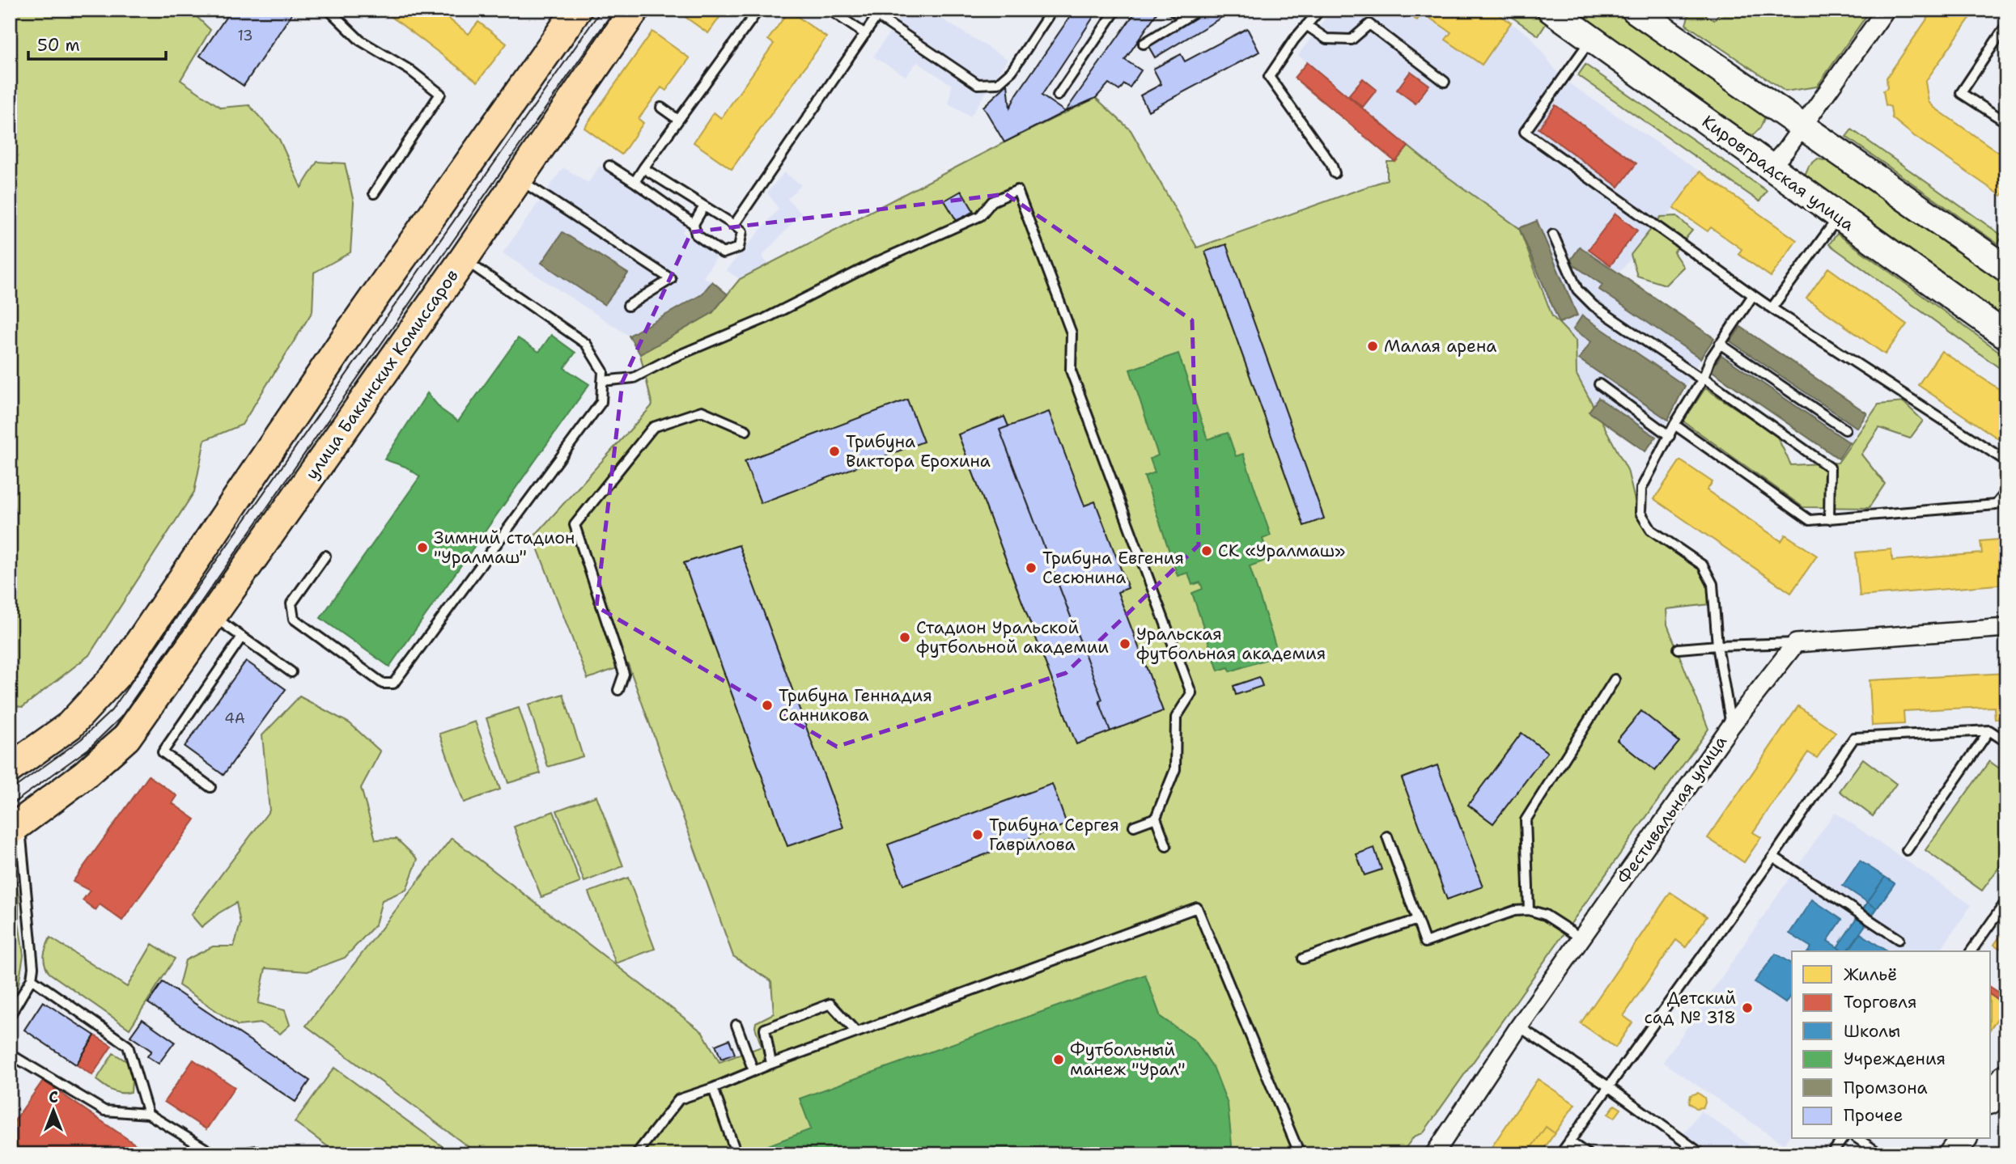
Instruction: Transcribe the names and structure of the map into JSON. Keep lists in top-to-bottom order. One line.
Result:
{"streets":{"main road":["Кировградская улица","улица Бакинских Комиссаров"],"street":["Фестивальная улица"]},"places":["Малая арена","Трибуна Виктора Ерохина","Зимний стадион \"Уралмаш\"","СК «Уралмаш»","Трибуна Евгения Сесюнина","Стадион Уральской футбольной академии","Уральская футбольная академия","Трибуна Геннадия Санникова","Трибуна Сергея Гаврилова","Детский сад № 318","Футбольный манеж \"Урал\""],"house_numbers":["13","4А"],"legend":["Жильё","Торговля","Школы","Учреждения","Промзона","Прочее"],"scale_bar":"50 m","north":"top"}
